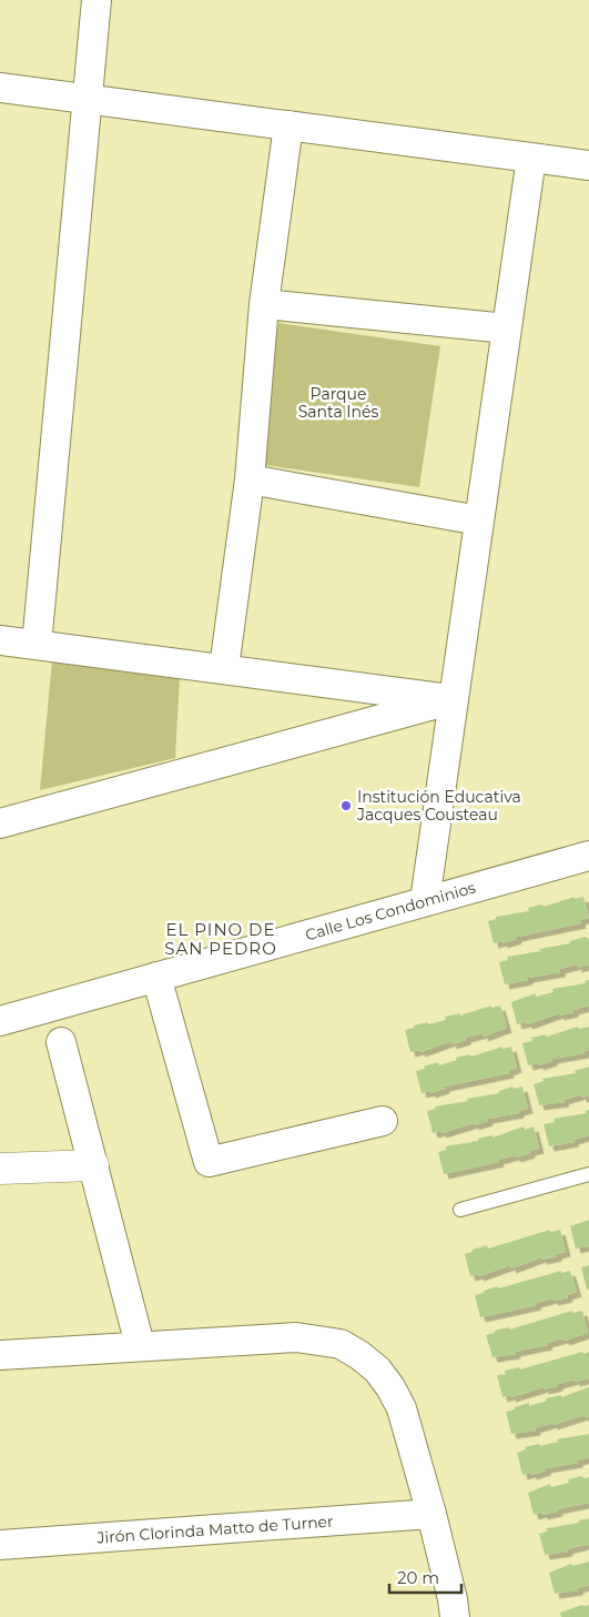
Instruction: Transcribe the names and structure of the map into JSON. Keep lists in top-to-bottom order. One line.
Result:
{"streets":{"street":["Calle Los Condominios","Jirón Clorinda Matto de Turner"]},"districts":["EL PINO DE SAN PEDRO"],"parks":["Parque Santa Inés"],"places":["Institución Educativa Jacques Cousteau"],"scale_bar":"20 m"}
